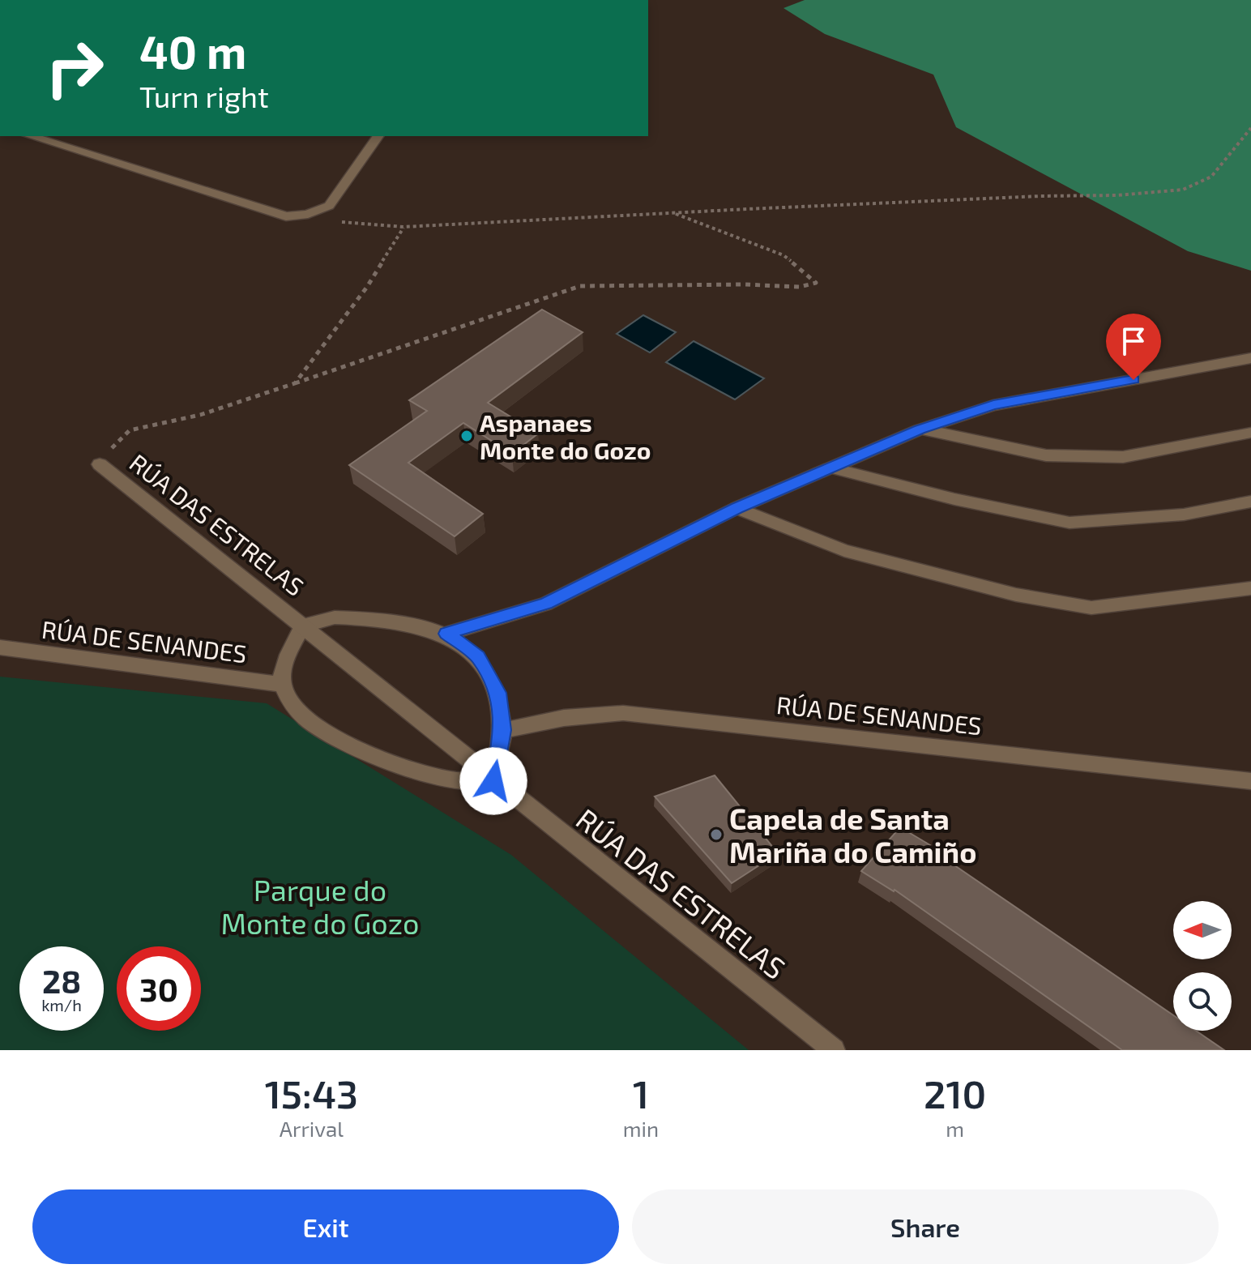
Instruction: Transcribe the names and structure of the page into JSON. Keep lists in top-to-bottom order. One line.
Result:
{"streets":{"street":["RÚA DAS ESTRELAS","RÚA DE SENANDES"]},"crossings":[["RÚA DAS ESTRELAS","RÚA DE SENANDES"]],"parks":["Parque do Monte do Gozo"],"places":["Aspanaes Monte do Gozo","Capela de Santa Mariña do Camiño"],"north":"left","page":{"turn":["40 m","Turn right"],"speed":"28 km/h","limit":"30","eta":["15:43","Arrival","1","min","210","m"],"buttons":["Exit","Share"]}}
